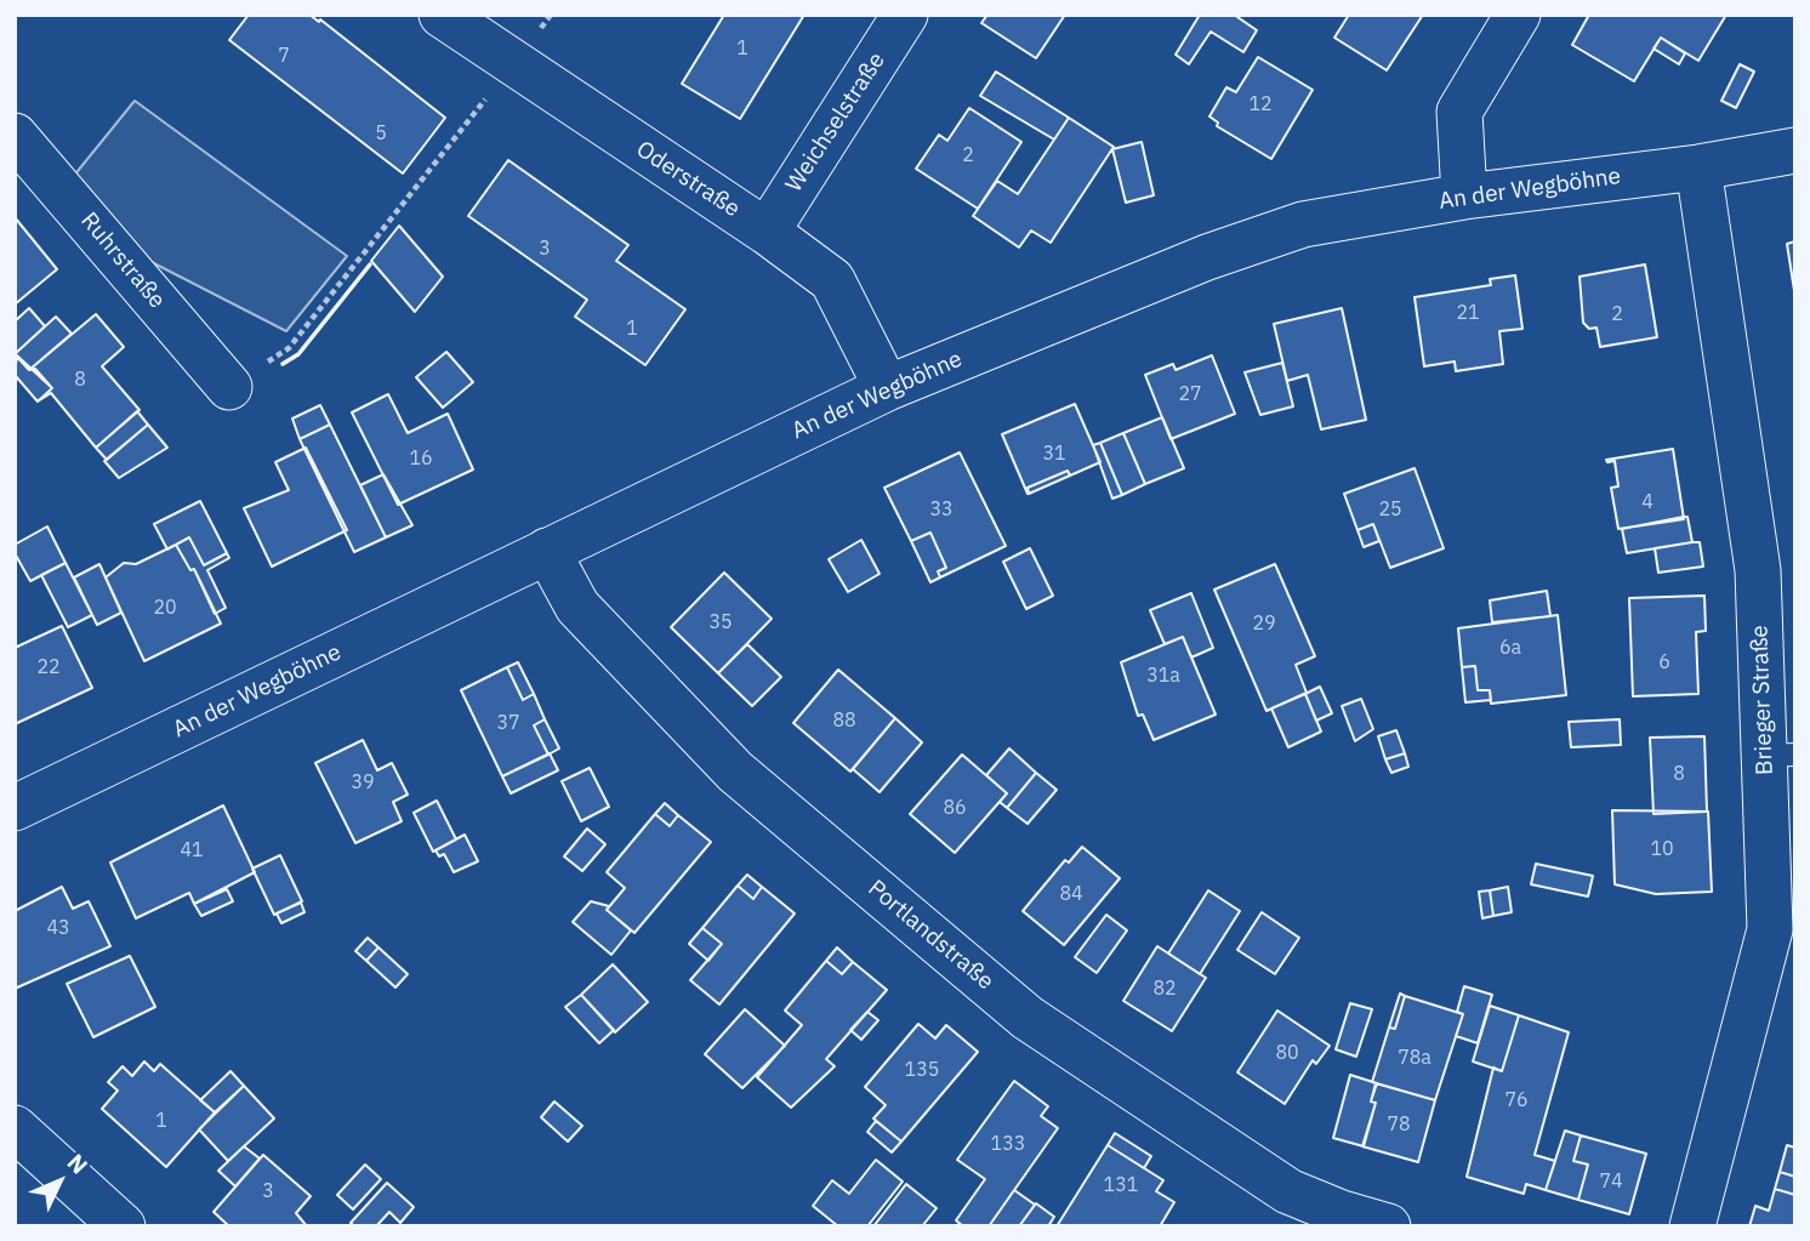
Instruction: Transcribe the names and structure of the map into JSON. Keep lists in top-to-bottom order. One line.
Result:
{"streets":{"street":["Weichselstraße","Oderstraße","An der Wegböhne","Ruhrstraße","Brieger Straße","Portlandstraße"]},"crossings":[["Weichselstraße","Oderstraße"],["Oderstraße","An der Wegböhne"],["An der Wegböhne","Brieger Straße"],["An der Wegböhne","Portlandstraße"]],"house_numbers":["1","7","12","5","2","3","21","2","1","8","27","31","16","4","33","25","20","35","29","6a","6","22","31a","88","37","8","39","86","10","41","84","43","82","80","78a","135","76","1","78","133","74","131","3"],"north":"top right"}
